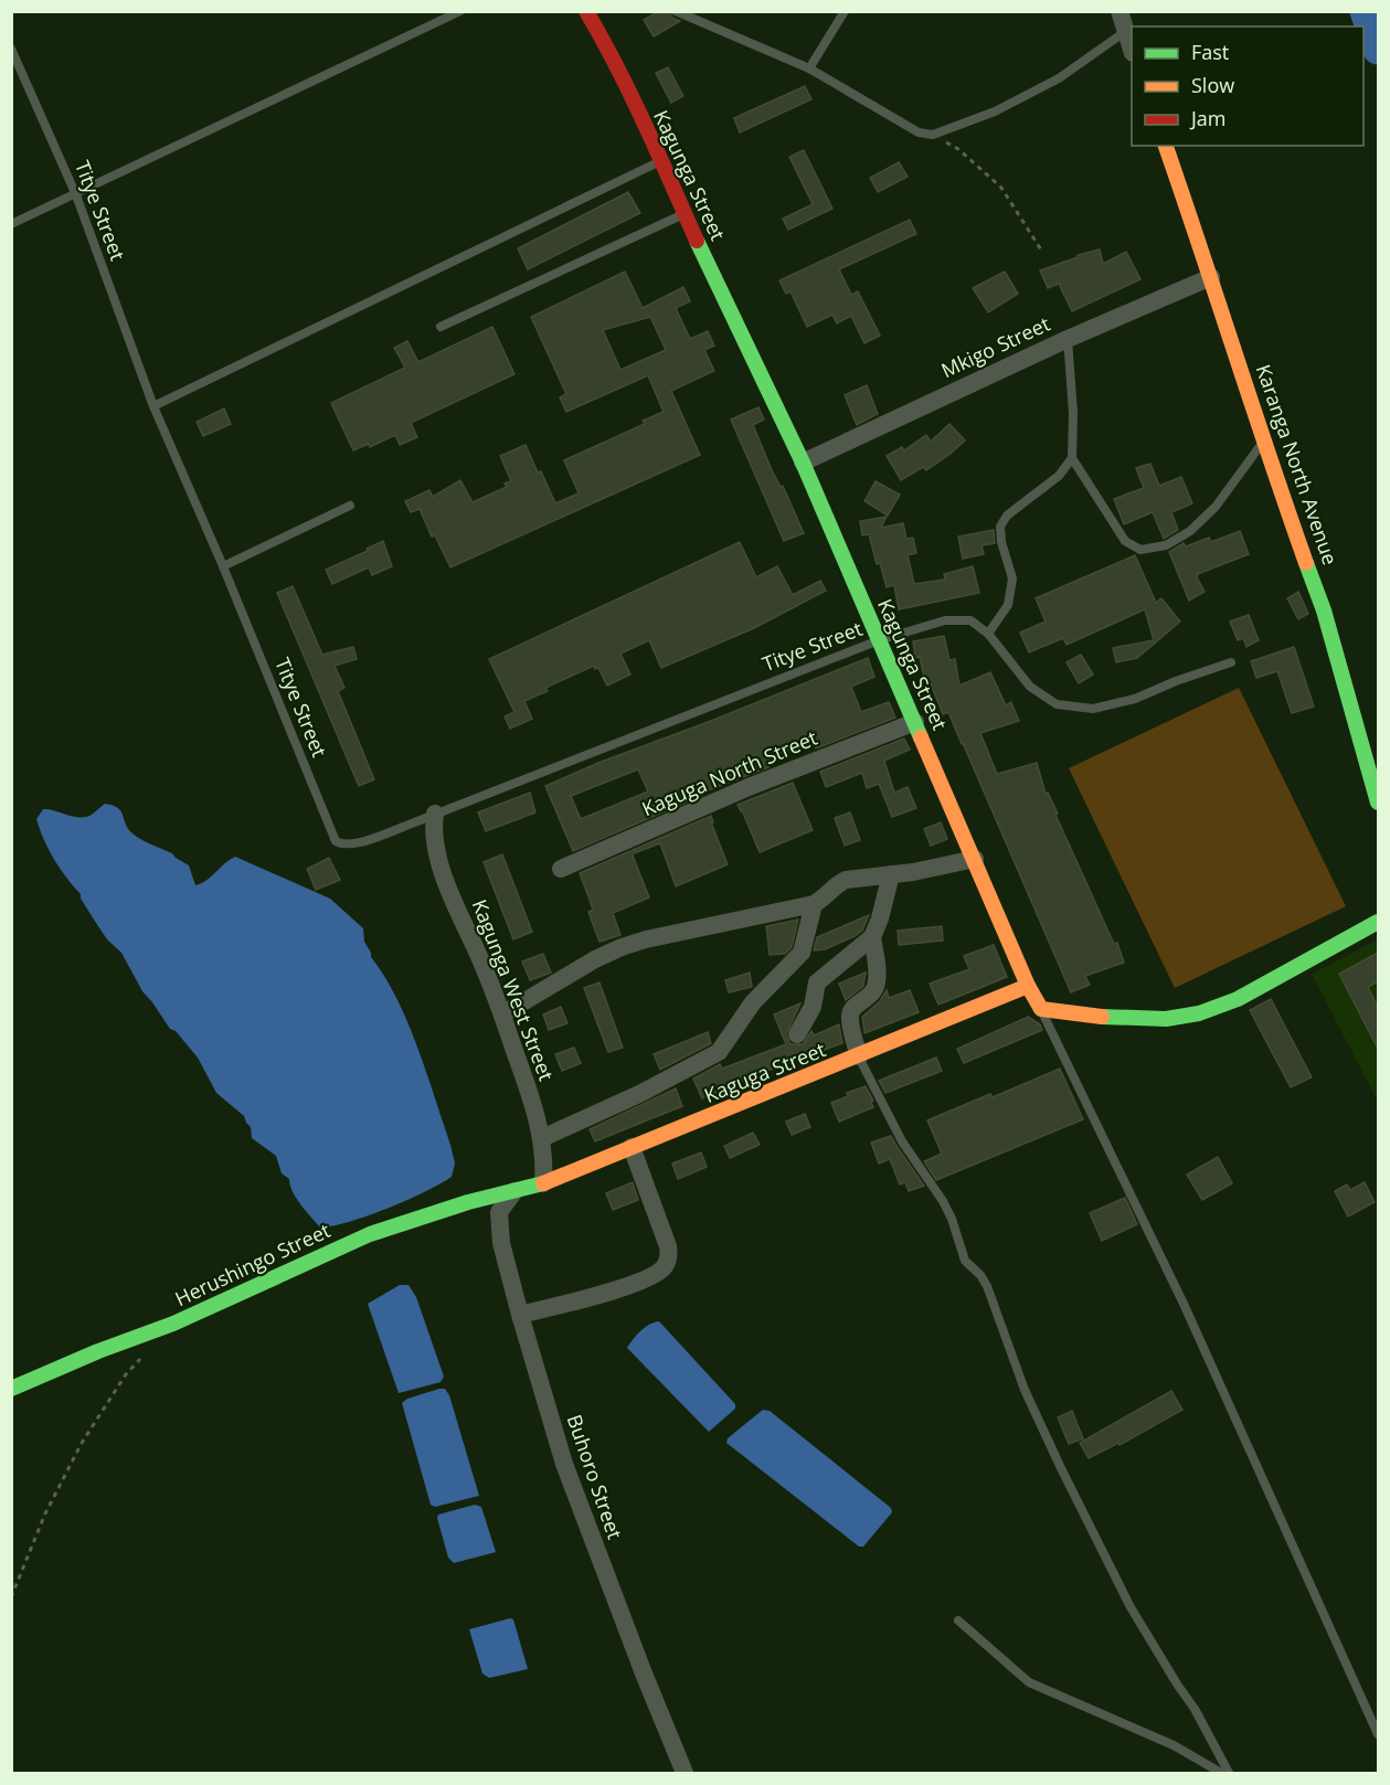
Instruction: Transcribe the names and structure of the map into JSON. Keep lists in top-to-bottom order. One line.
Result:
{"streets":{"street":["Kagunga Street","Mkigo Street","Karanga North Avenue","Kaguga North Street","Kagunga West Street","Kaguga Street","Herushingo Street","Buhoro Street"],"lane":["Titye Street"]},"crossings":[["Kagunga Street","Titye Street"],["Kagunga Street","Mkigo Street"],["Kagunga Street","Kaguga North Street"],["Kagunga Street","Kaguga Street"],["Titye Street","Kagunga West Street"],["Mkigo Street","Karanga North Avenue"],["Kagunga West Street","Kaguga Street"],["Kaguga Street","Herushingo Street"],["Kaguga Street","Buhoro Street"],["Herushingo Street","Buhoro Street"]],"legend":["Fast","Slow","Jam"]}
